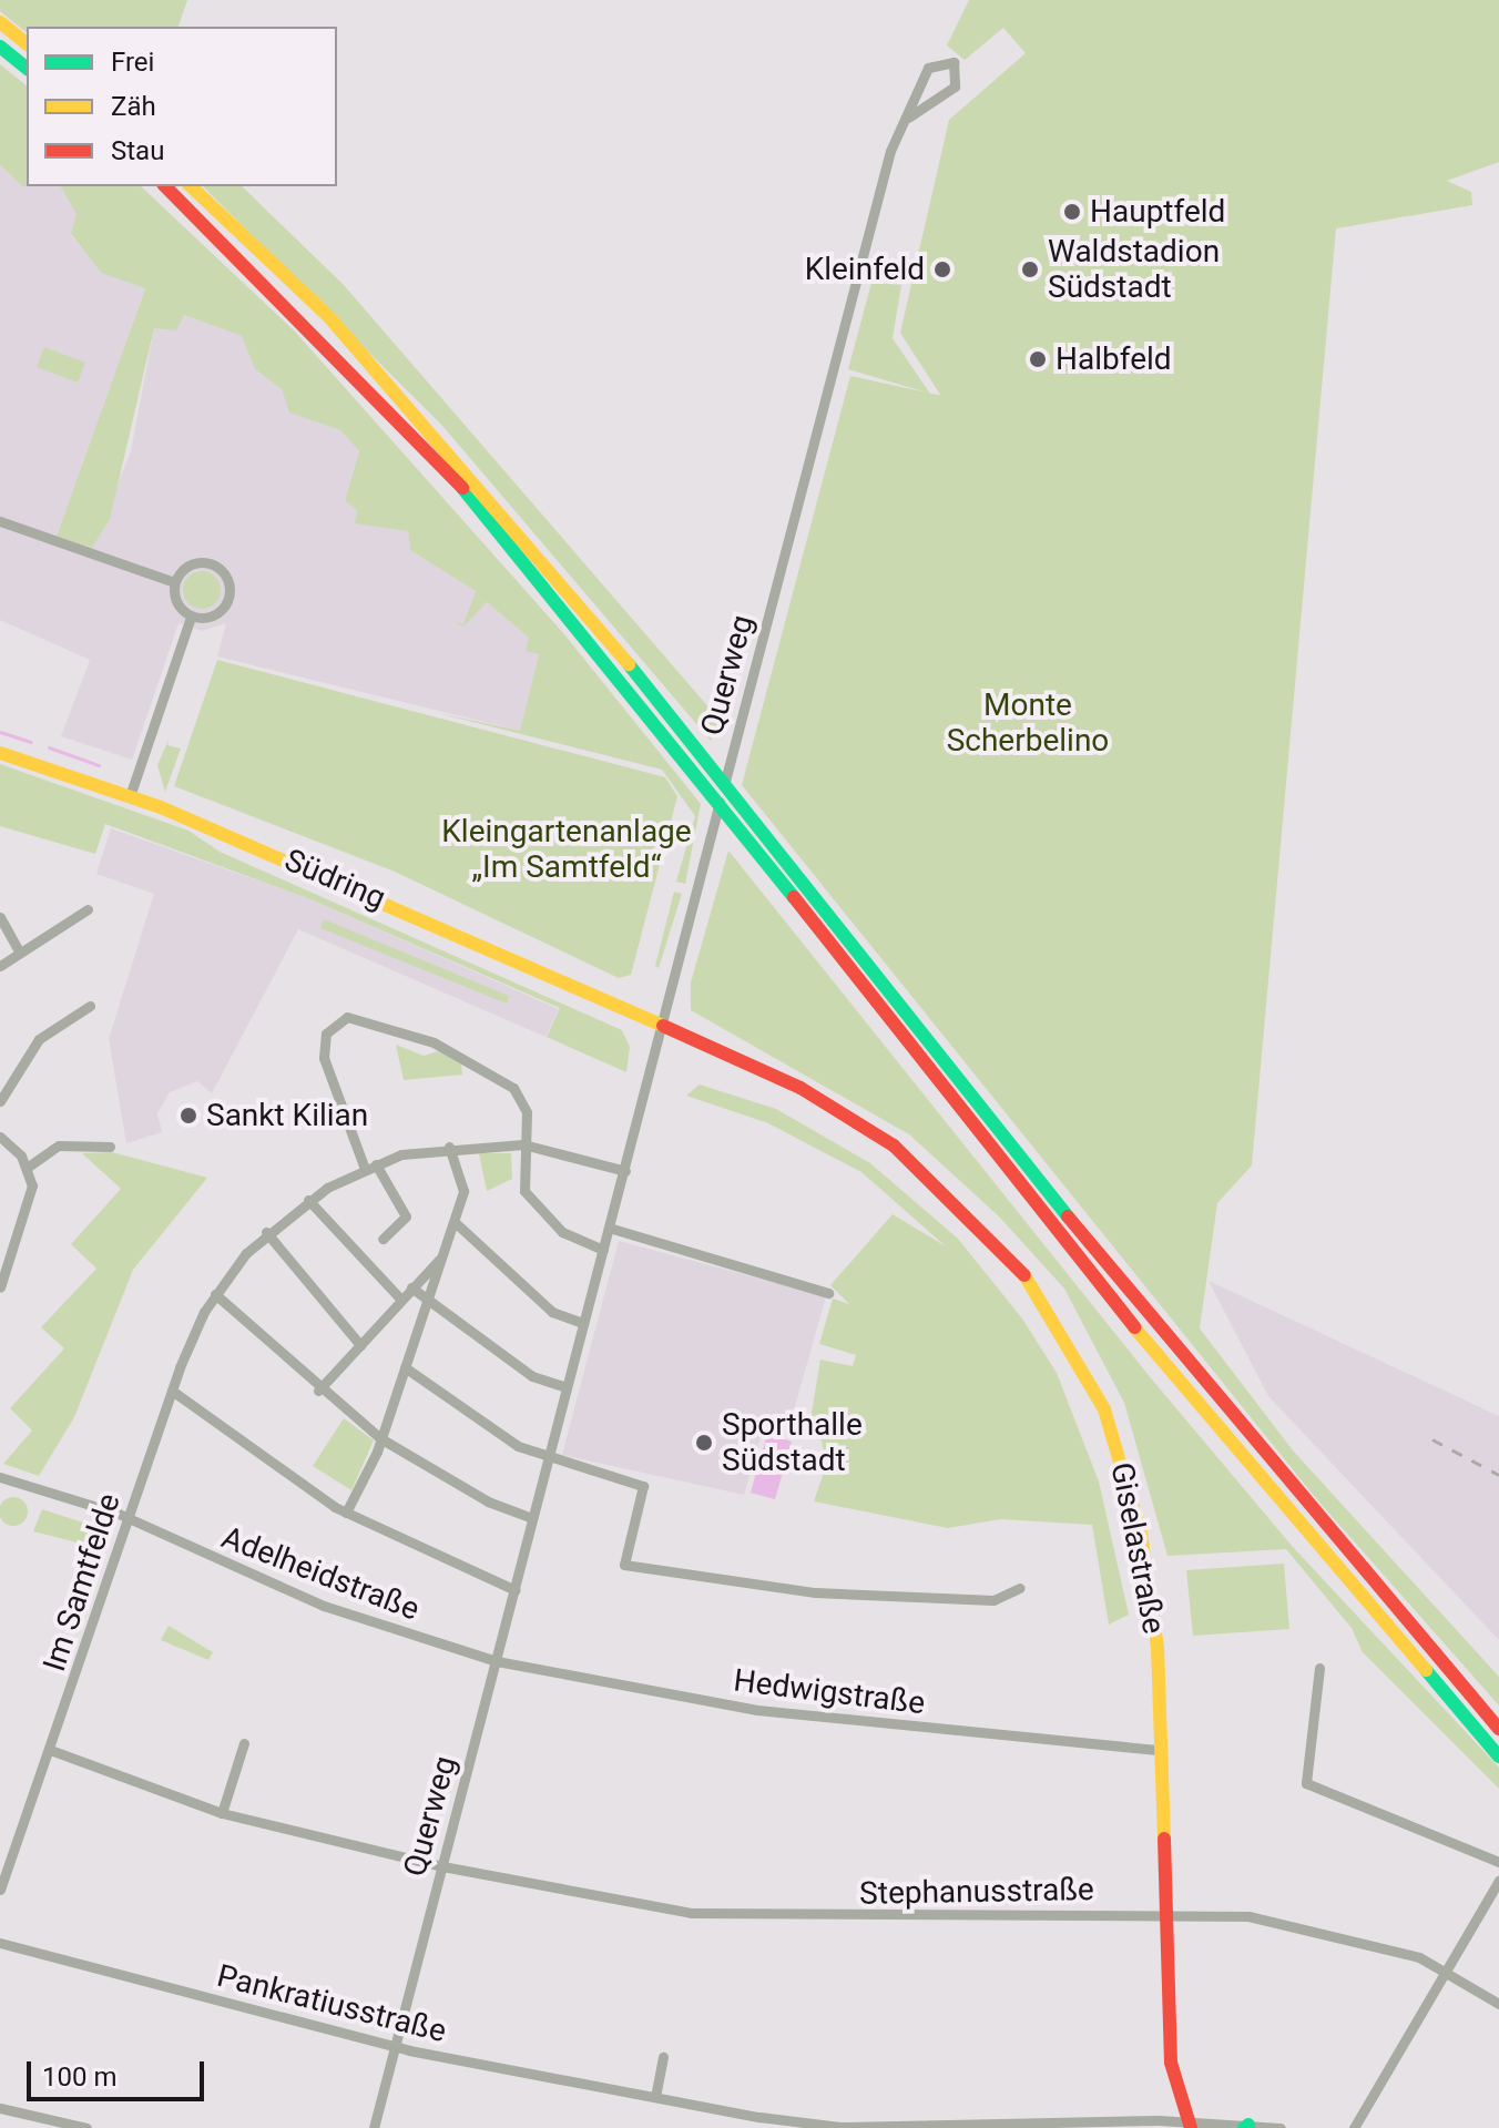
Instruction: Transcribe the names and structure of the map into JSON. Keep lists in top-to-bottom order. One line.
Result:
{"streets":{"main road":["Südring","Giselastraße"],"street":["Querweg","Adelheidstraße","Im Samtfelde","Hedwigstraße","Stephanusstraße","Pankratiusstraße"]},"crossings":[["Querweg","Südring"],["Querweg","Giselastraße"],["Querweg","Adelheidstraße"],["Querweg","Im Samtfelde"],["Querweg","Hedwigstraße"],["Querweg","Stephanusstraße"],["Querweg","Pankratiusstraße"],["Südring","Giselastraße"],["Giselastraße","Hedwigstraße"],["Giselastraße","Stephanusstraße"],["Giselastraße","Pankratiusstraße"],["Adelheidstraße","Im Samtfelde"],["Adelheidstraße","Hedwigstraße"],["Im Samtfelde","Stephanusstraße"]],"parks":["Monte Scherbelino","Kleingartenanlage „Im Samtfeld“"],"places":["Hauptfeld","Kleinfeld","Waldstadion Südstadt","Halbfeld","Sankt Kilian","Sporthalle Südstadt"],"legend":["Frei","Zäh","Stau"],"scale_bar":"100 m"}
